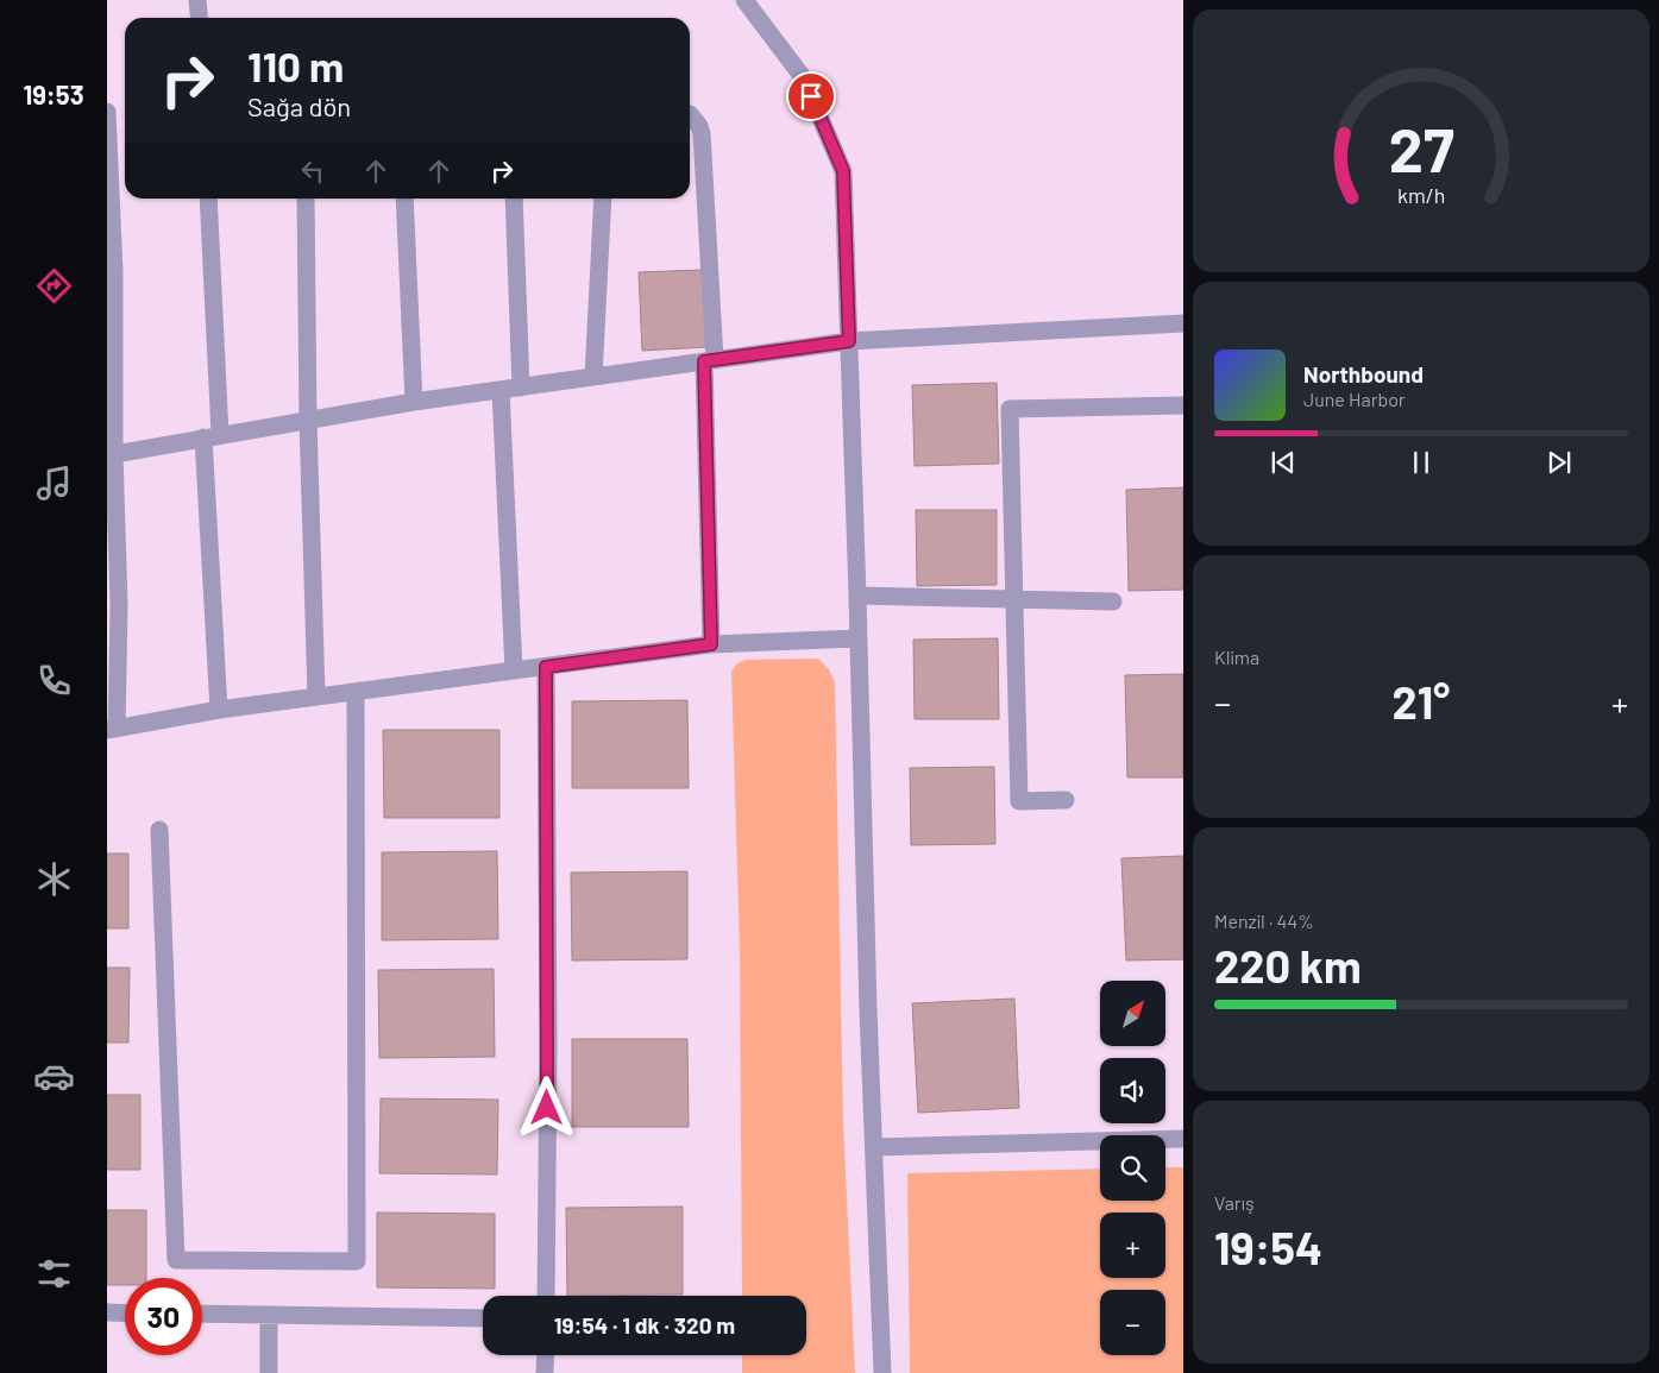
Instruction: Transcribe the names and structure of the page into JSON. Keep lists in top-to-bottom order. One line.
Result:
{"north":"top right","page":{"tabs":"19:53","turn":["110 m","Sağa dön"],"song":["Northbound","June Harbor"],"tile":["Klima",["Menzil · 44%","220 km"],["Varış","19:54"]],"heat":["−","21°","+"],"map_buttons":["+","−"],"limit":"30","trip":"19:54 · 1 dk · 320 m","gauge":["27","km/h"]}}
